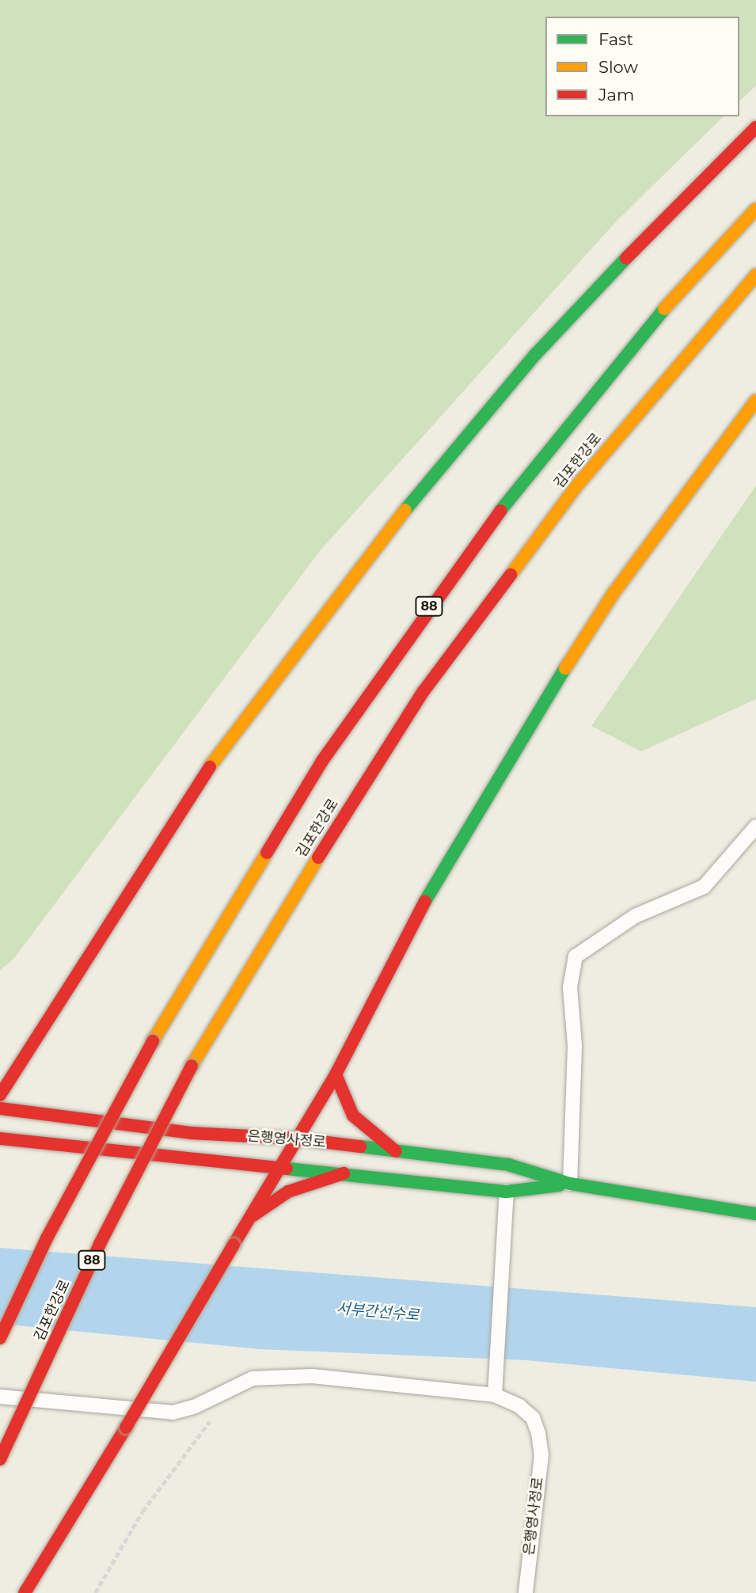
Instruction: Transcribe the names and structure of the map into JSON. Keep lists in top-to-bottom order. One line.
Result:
{"streets":{"main road":["김포한강로","88","은행영사정로"]},"water":["서부간선수로"],"legend":["Fast","Slow","Jam"]}
